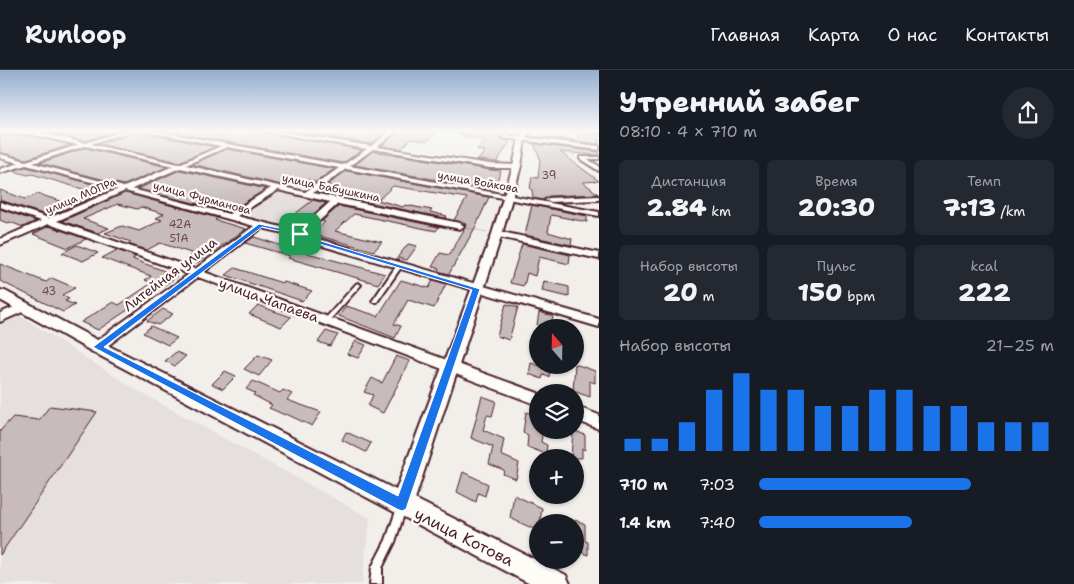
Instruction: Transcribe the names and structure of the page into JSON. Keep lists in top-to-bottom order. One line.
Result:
{"streets":{"street":["улица Войкова","улица Бабушкина","улица МОПРа","улица Фурманова","Литейная улица","улица Чапаева","улица Котова"]},"crossings":[["улица Бабушкина","улица МОПРа"],["улица МОПРа","улица Фурманова"],["улица МОПРа","улица Чапаева"],["улица Фурманова","Литейная улица"],["Литейная улица","улица Чапаева"],["Литейная улица","улица Котова"]],"house_numbers":["39","42А","51А","43"],"north":"top","page":{"header":"Runloop","nav":["Главная","Карта","О нас","Контакты"],"heading":["Утренний забег","08:10 · 4 × 710 m"],"stats":[["Дистанция","2.84 km"],["Время","20:30"],["Темп","7:13 /km"],["Набор высоты","20 m"],["Пульс","150 bpm"],["kcal","222"]],"map_buttons":["+","−"],"chart":["Набор высоты","21–25 m"],"list":[{"name":"710 m","note":"7:03"},{"name":"1.4 km","note":"7:40"}]}}
